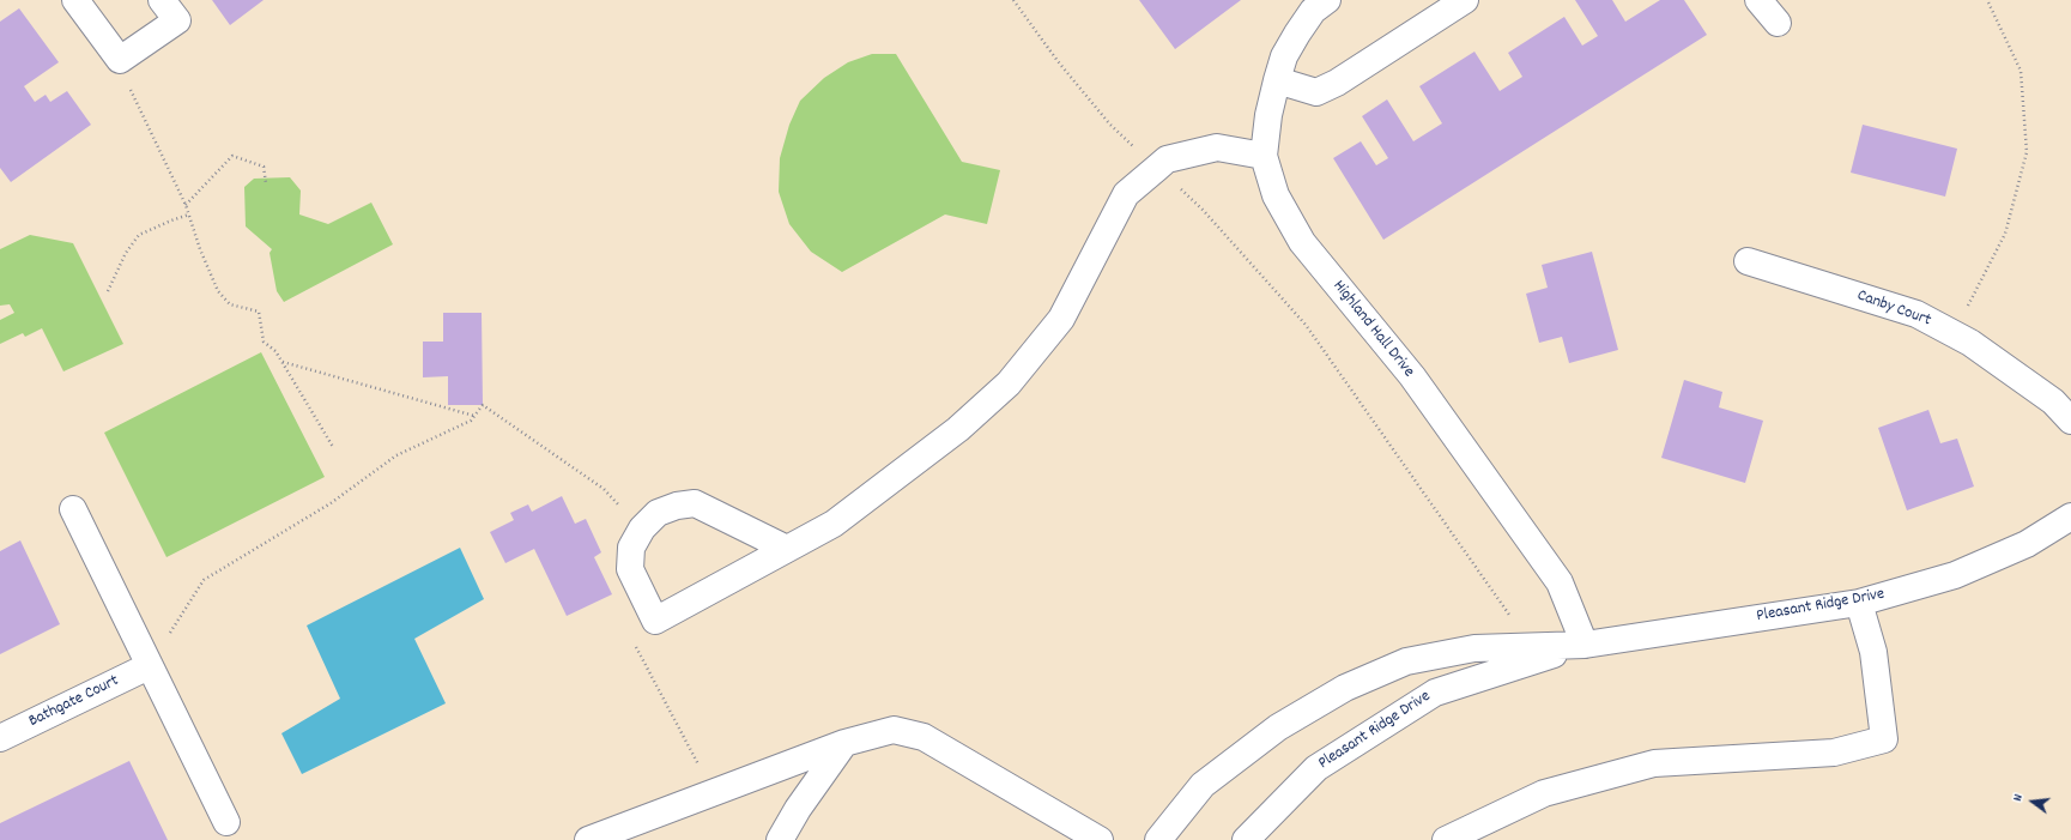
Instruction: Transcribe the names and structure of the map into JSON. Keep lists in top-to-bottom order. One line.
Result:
{"streets":{"street":["Canby Court","Highland Hall Drive","Pleasant Ridge Drive","Bathgate Court"]},"crossings":[["Highland Hall Drive","Pleasant Ridge Drive"]],"north":"left"}
